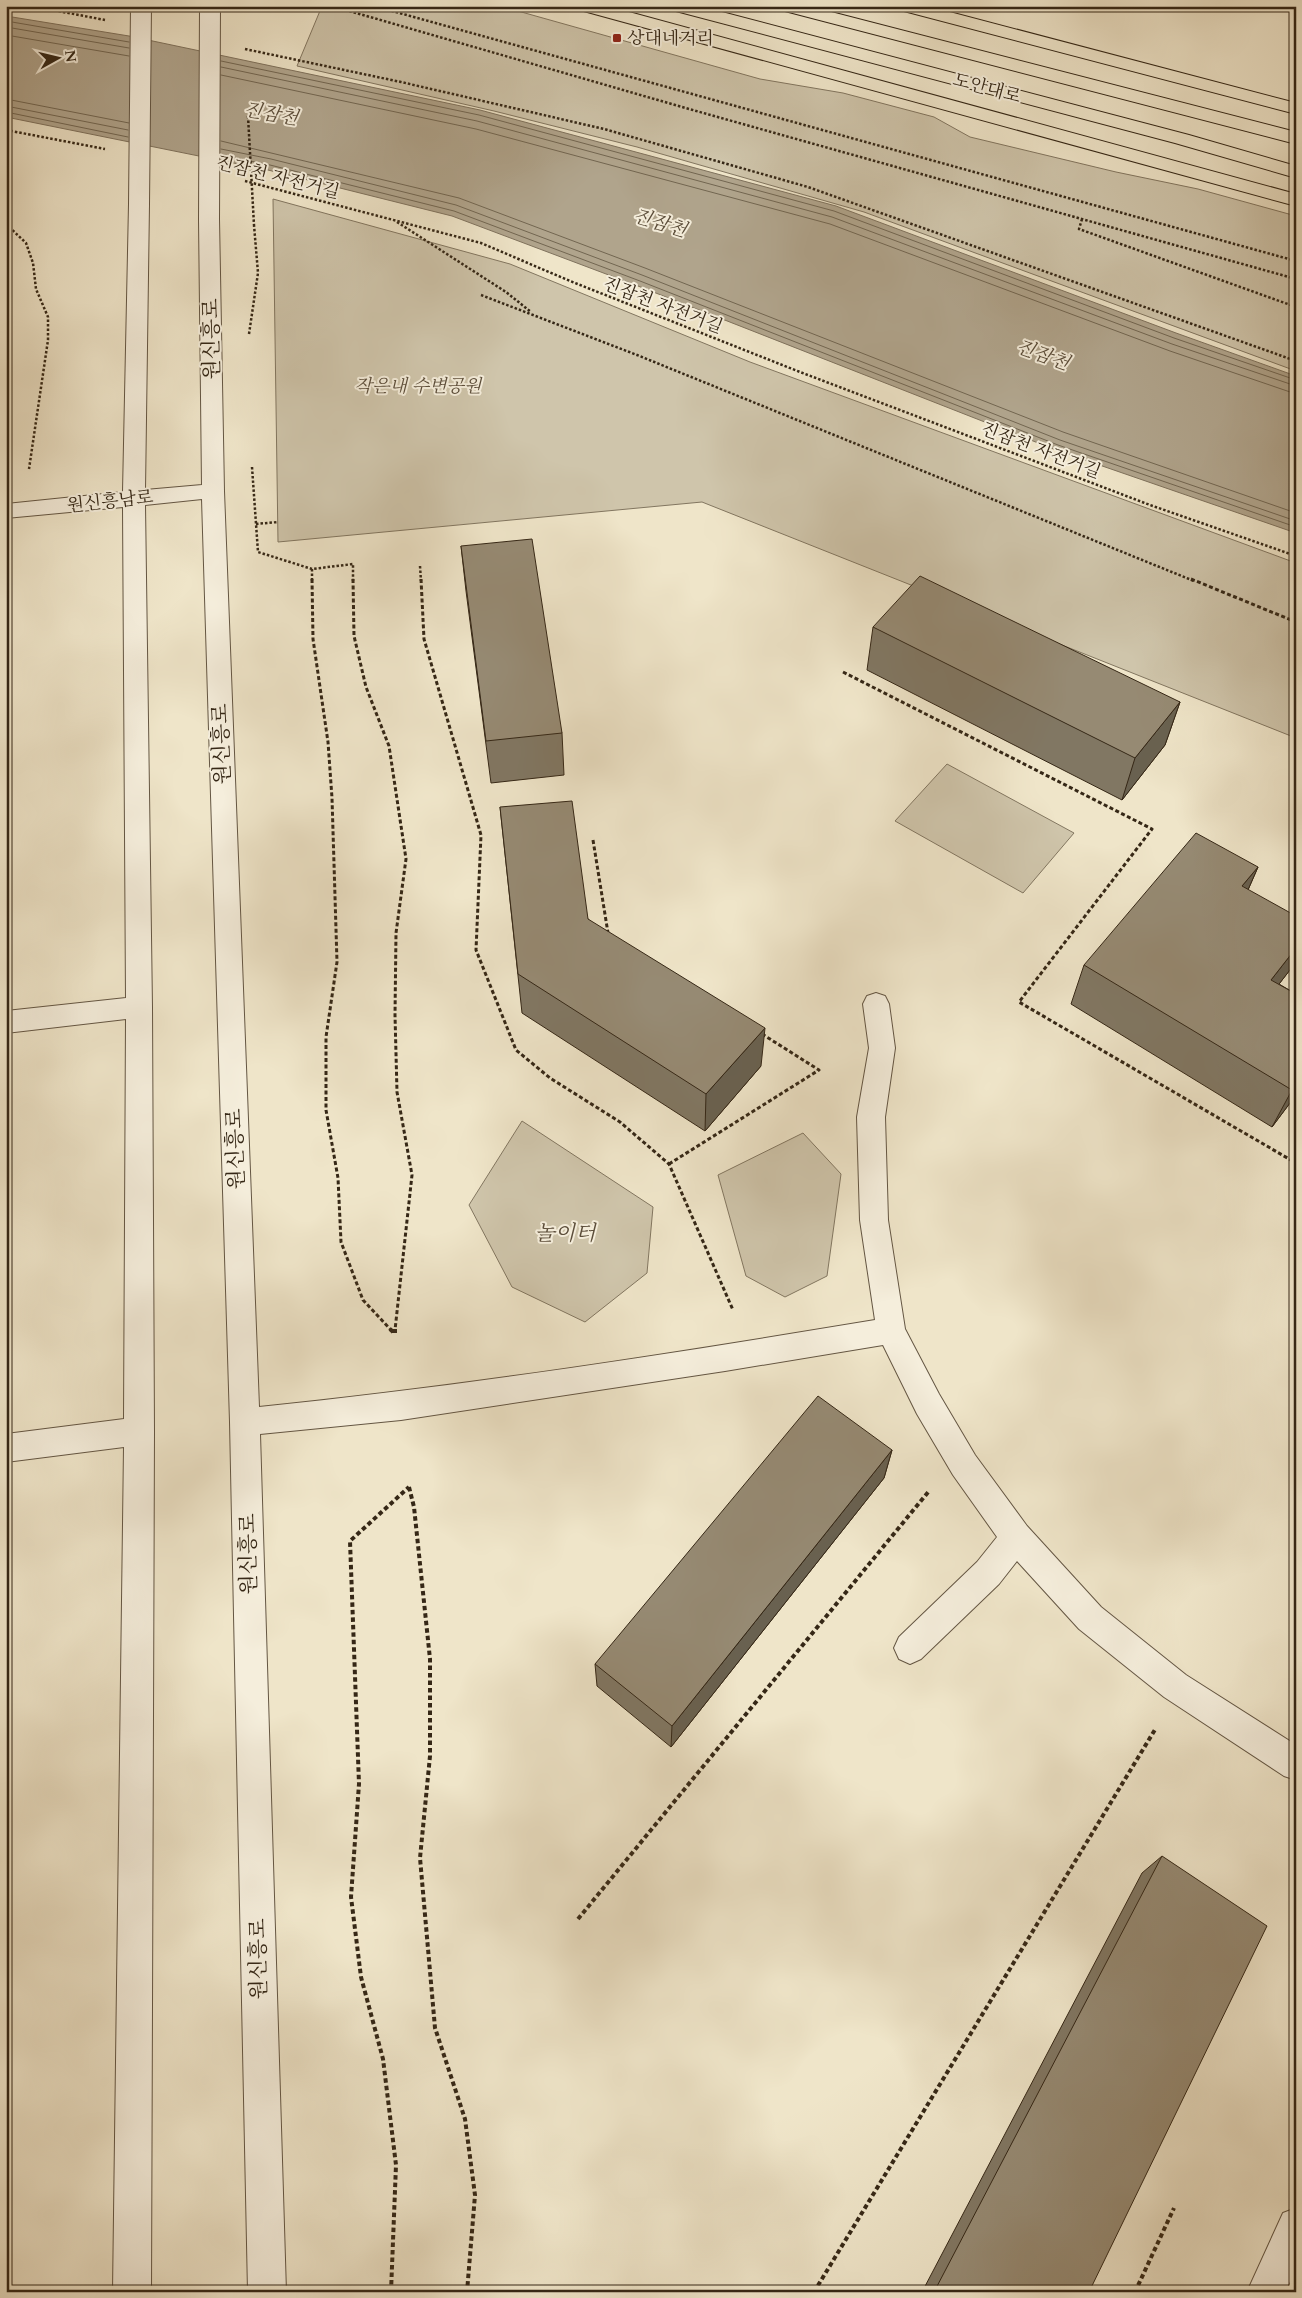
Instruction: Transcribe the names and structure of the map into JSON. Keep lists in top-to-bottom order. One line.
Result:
{"streets":{"main road":["도안대로"],"street":["원신흥로","원신흥남로"],"path":["진잠천 자전거길"]},"crossings":[["원신흥로","원신흥남로"]],"water":["진잠천"],"parks":["작은내 수변공원","놀이터"],"places":{"transit":["상대네거리"]},"north":"right"}
